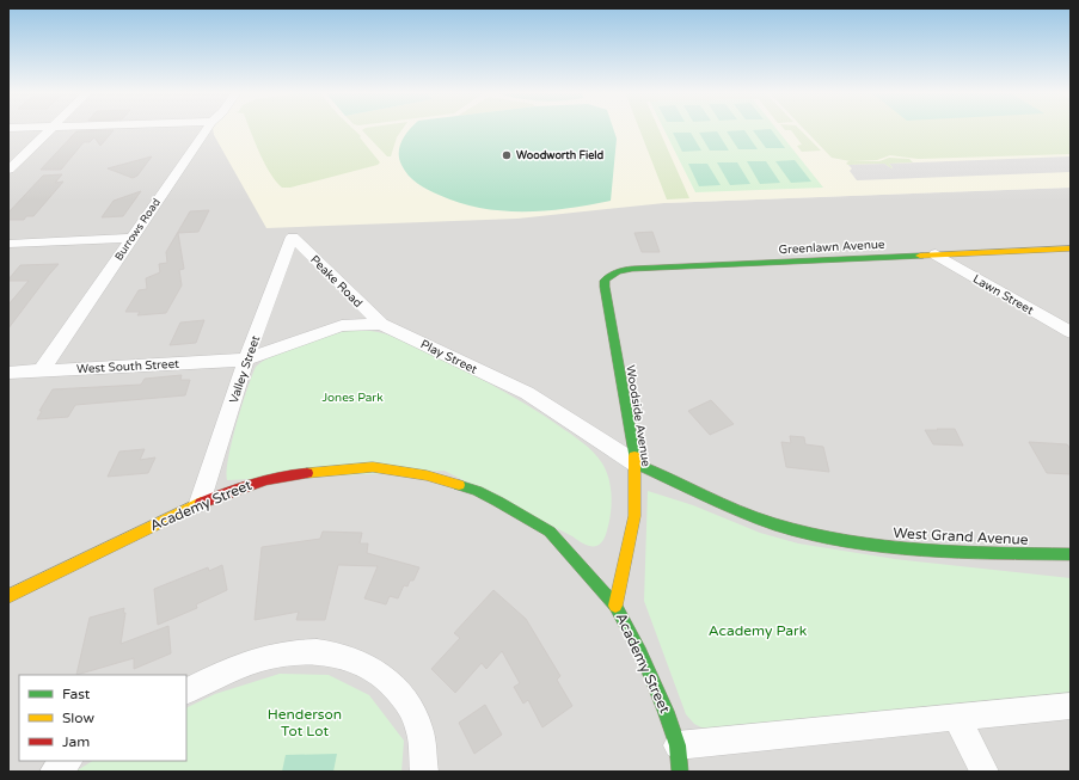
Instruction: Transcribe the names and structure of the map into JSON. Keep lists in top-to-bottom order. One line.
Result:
{"streets":{"street":["Burrows Road","Greenlawn Avenue","Peake Road","Lawn Street","Play Street","West South Street","Valley Street","Woodside Avenue","Academy Street","West Grand Avenue"]},"crossings":[["Burrows Road","West South Street"],["Greenlawn Avenue","Lawn Street"],["Greenlawn Avenue","Woodside Avenue"],["Peake Road","Play Street"],["Peake Road","Valley Street"],["Play Street","Woodside Avenue"],["Play Street","West Grand Avenue"],["West South Street","Valley Street"],["Valley Street","Academy Street"],["Woodside Avenue","Academy Street"],["Woodside Avenue","West Grand Avenue"]],"parks":["Jones Park","Academy Park","Henderson Tot Lot"],"places":["Woodworth Field"],"legend":["Fast","Slow","Jam"]}
